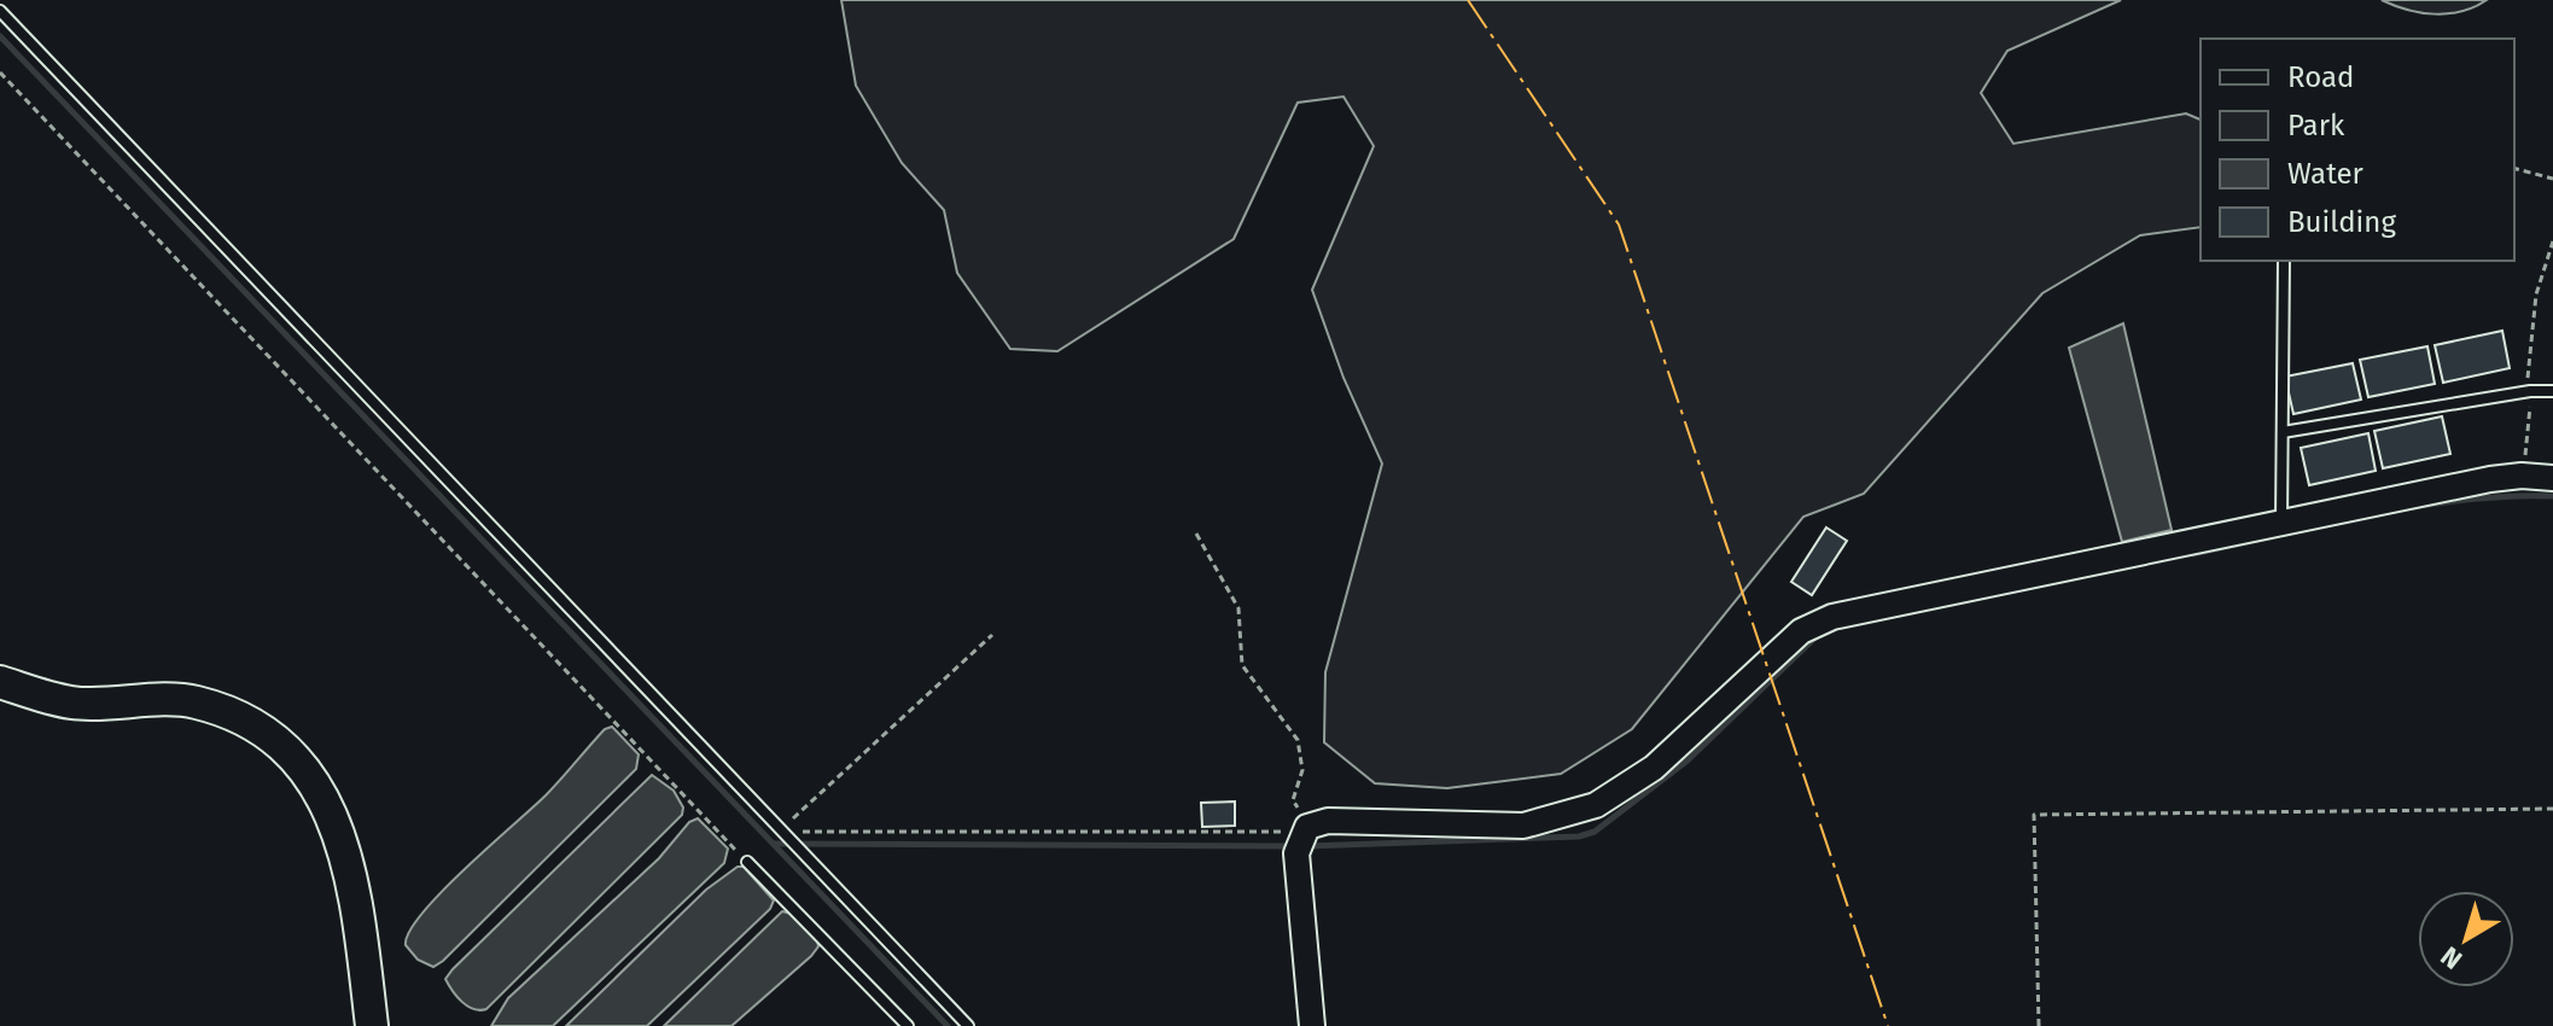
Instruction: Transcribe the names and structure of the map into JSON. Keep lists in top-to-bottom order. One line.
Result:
{"legend":["Road","Park","Water","Building"],"north":"bottom left"}
